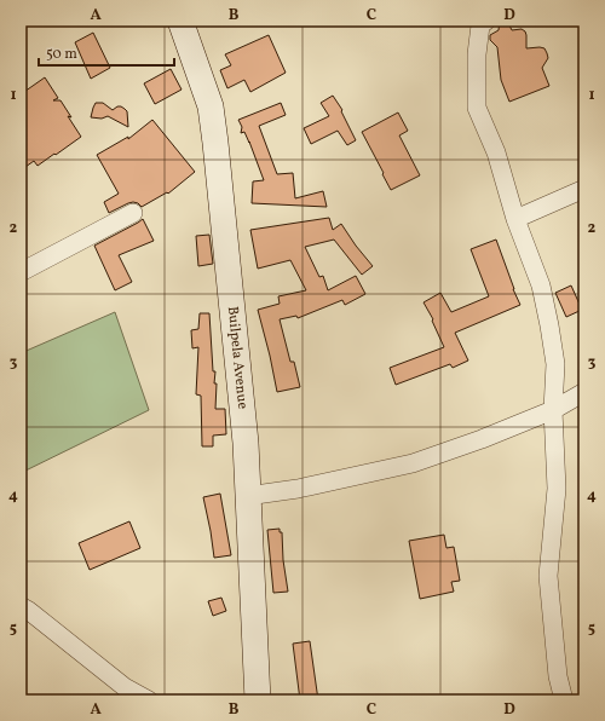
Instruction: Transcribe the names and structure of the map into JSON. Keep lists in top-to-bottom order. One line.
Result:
{"streets":{"street":["Builpela Avenue"]},"scale_bar":"50 m","grid":{"columns":["A","B","C","D"],"rows":["1","2","3","4","5"]}}
